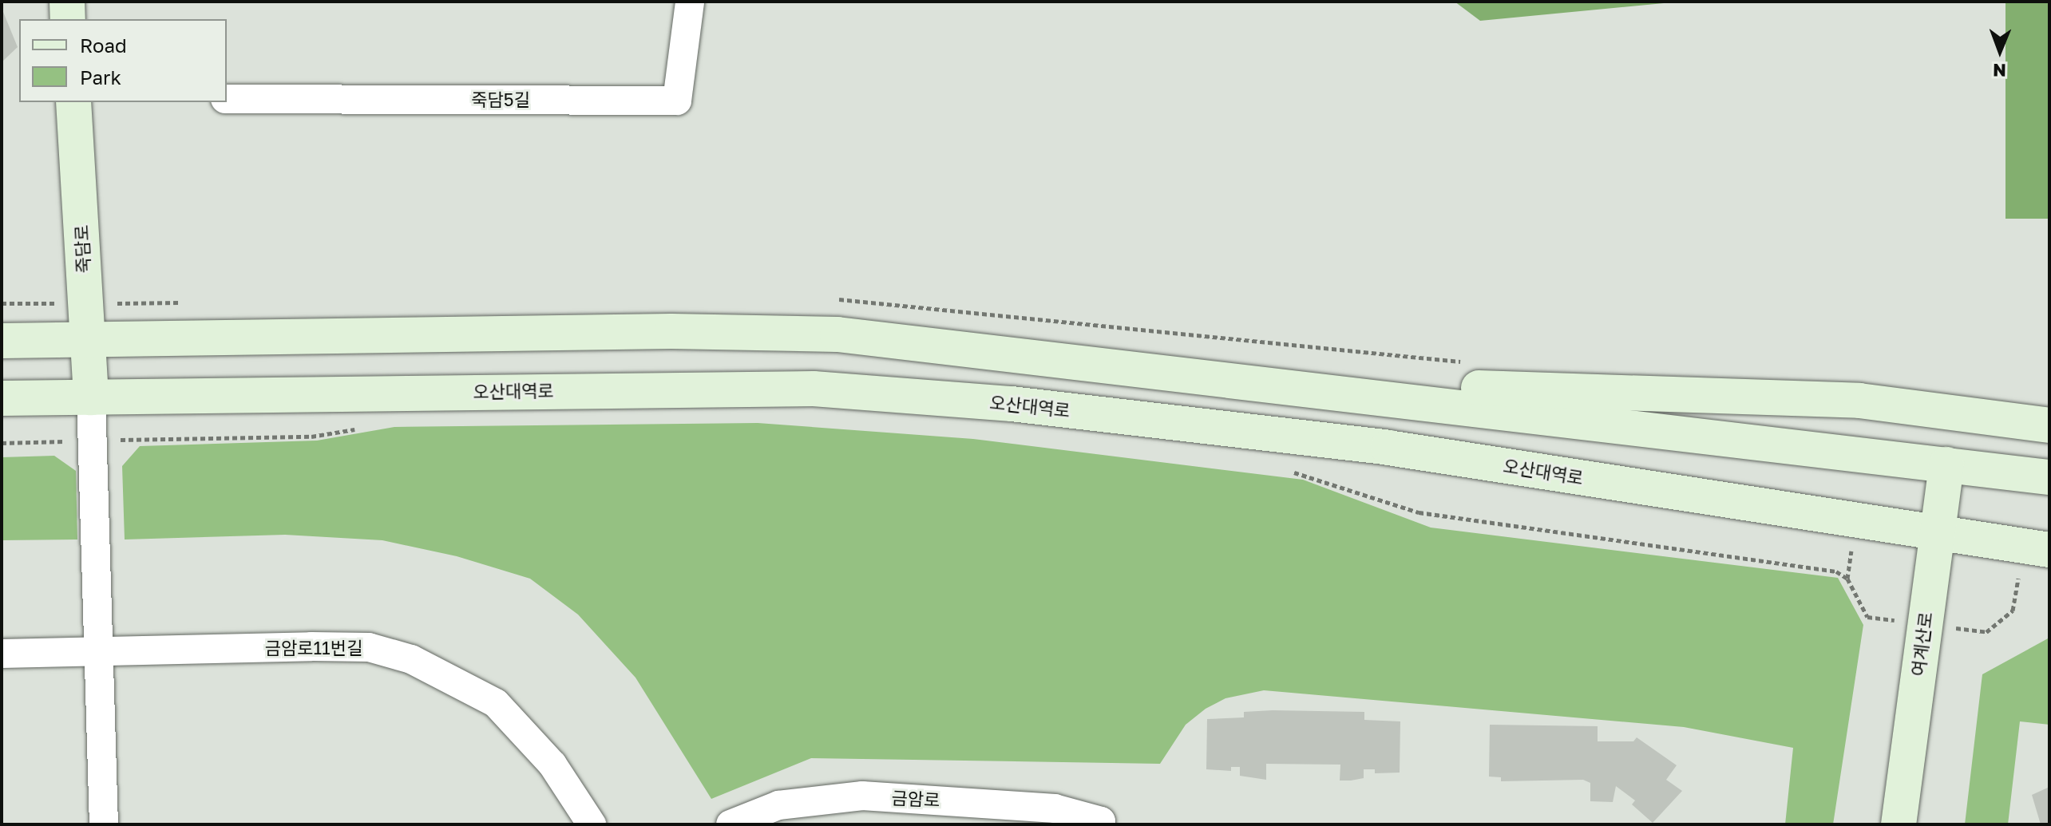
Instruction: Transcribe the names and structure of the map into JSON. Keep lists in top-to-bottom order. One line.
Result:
{"streets":{"main road":["죽담로","오산대역로","여계산로"],"street":["죽담5길","금암로11번길","금암로"]},"crossings":[["죽담로","오산대역로"],["오산대역로","여계산로"]],"legend":["Road","Park"],"north":"bottom"}
